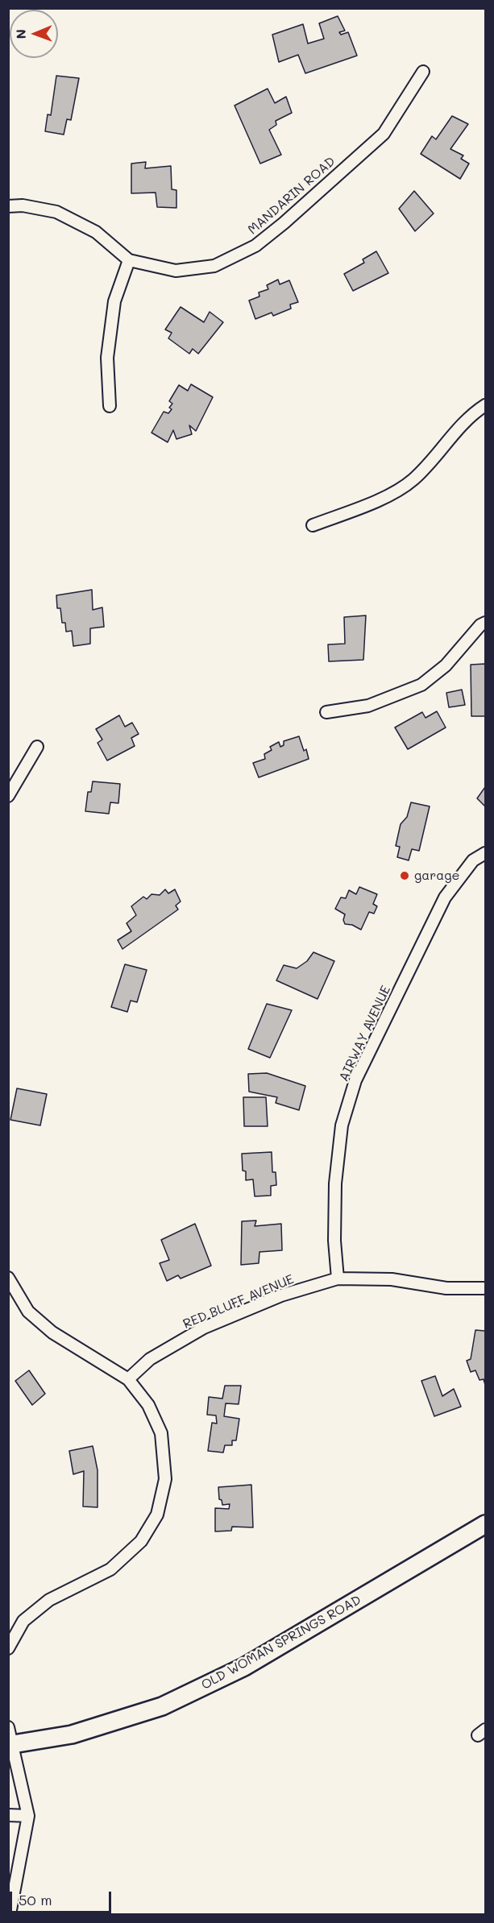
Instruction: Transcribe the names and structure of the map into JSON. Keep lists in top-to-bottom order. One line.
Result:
{"streets":{"main road":["OLD WOMAN SPRINGS ROAD"],"street":["MANDARIN ROAD","AIRWAY AVENUE","RED BLUFF AVENUE"]},"crossings":[["AIRWAY AVENUE","RED BLUFF AVENUE"]],"places":["garage"],"scale_bar":"50 m","north":"left"}
